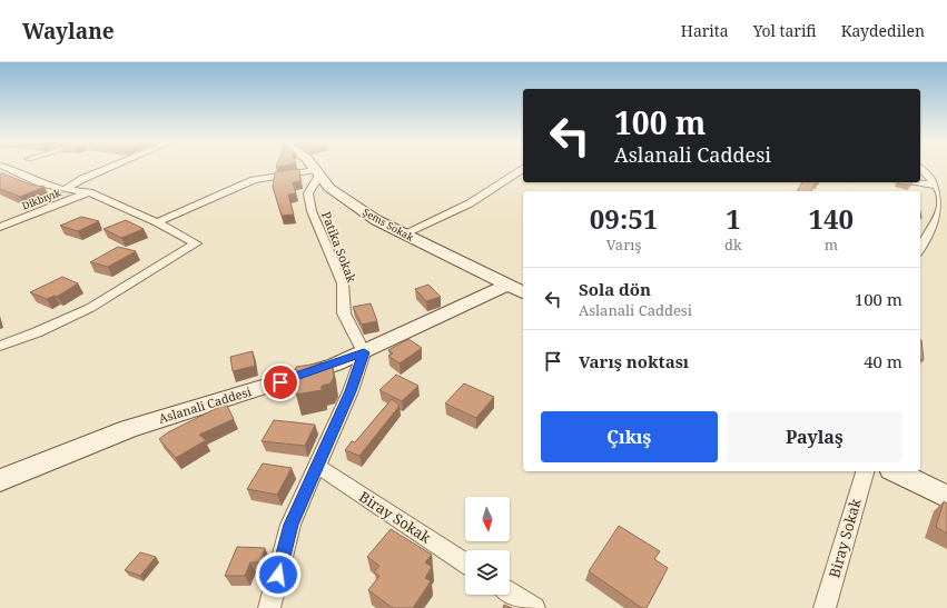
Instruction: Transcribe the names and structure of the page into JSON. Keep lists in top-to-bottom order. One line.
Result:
{"streets":{"street":["Dikbıyık","Şems Sokak","Patika Sokak","Aslanali Caddesi","Biray Sokak"]},"crossings":[["Şems Sokak","Patika Sokak"],["Şems Sokak","Aslanali Caddesi"],["Patika Sokak","Aslanali Caddesi"]],"north":"bottom","page":{"header":"Waylane","nav":["Harita","Yol tarifi","Kaydedilen"],"turn":["100 m","Aslanali Caddesi"],"eta":["09:51","Varış","1","dk","140","m"],"list":[{"name":"Sola dön","note":"Aslanali Caddesi","value":"100 m"},{"name":"Varış noktası","value":"40 m"}],"buttons":["Çıkış","Paylaş"]}}
